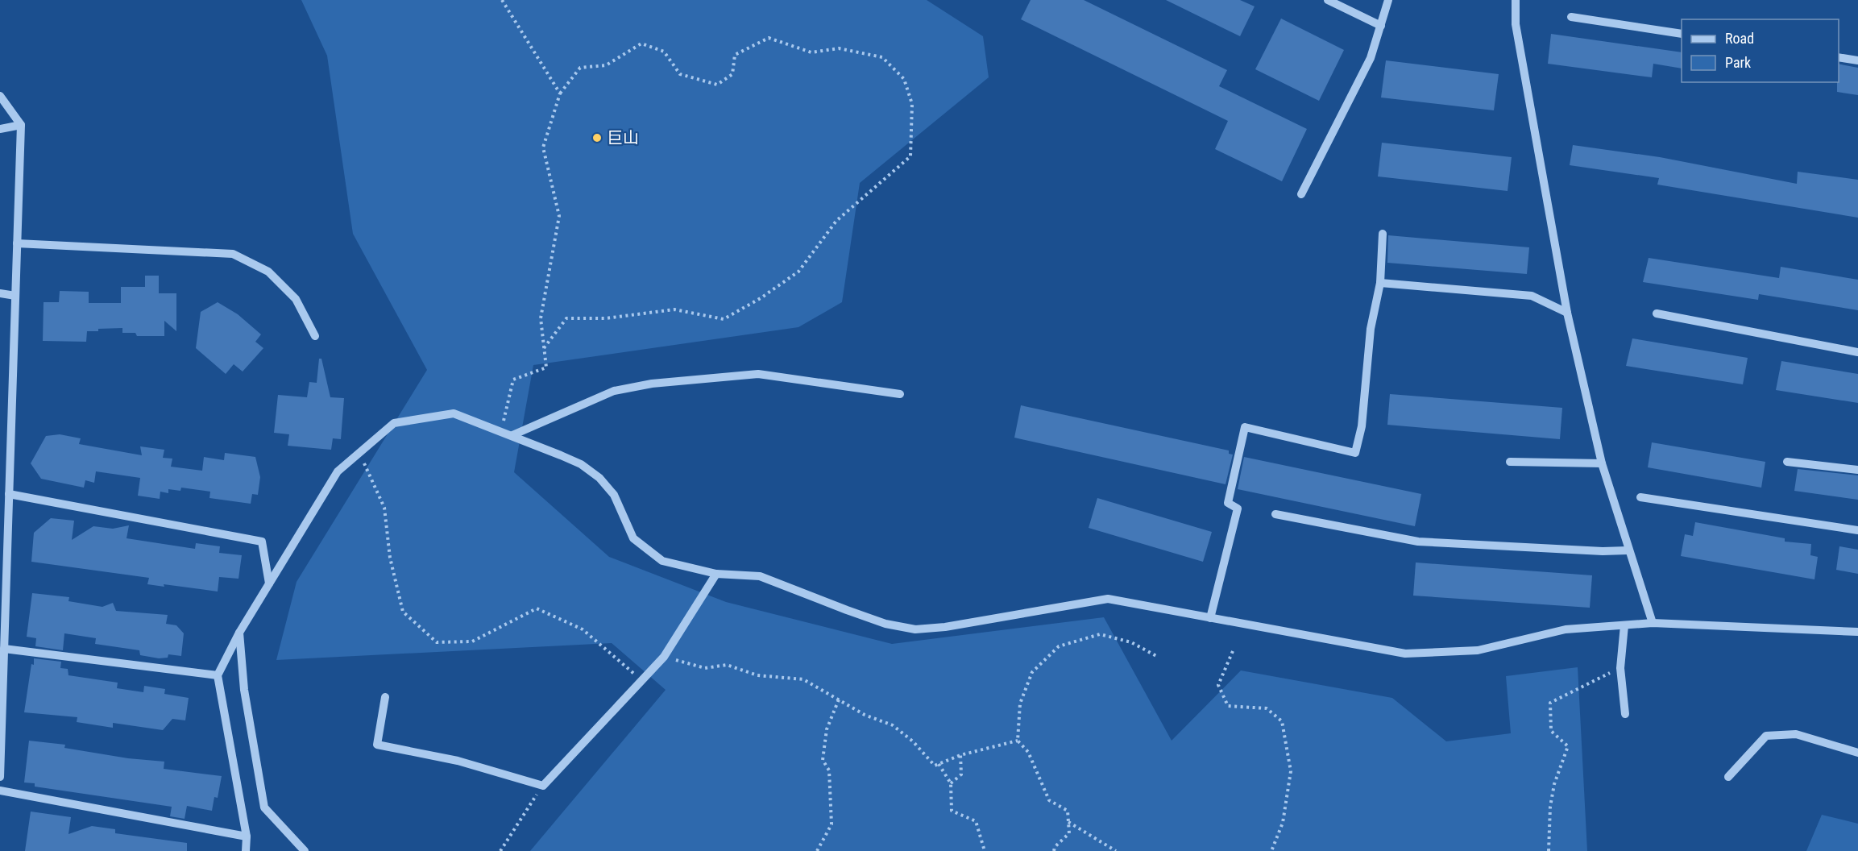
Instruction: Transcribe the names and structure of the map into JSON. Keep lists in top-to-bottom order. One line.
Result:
{"places":["巨山"],"legend":["Road","Park"]}
